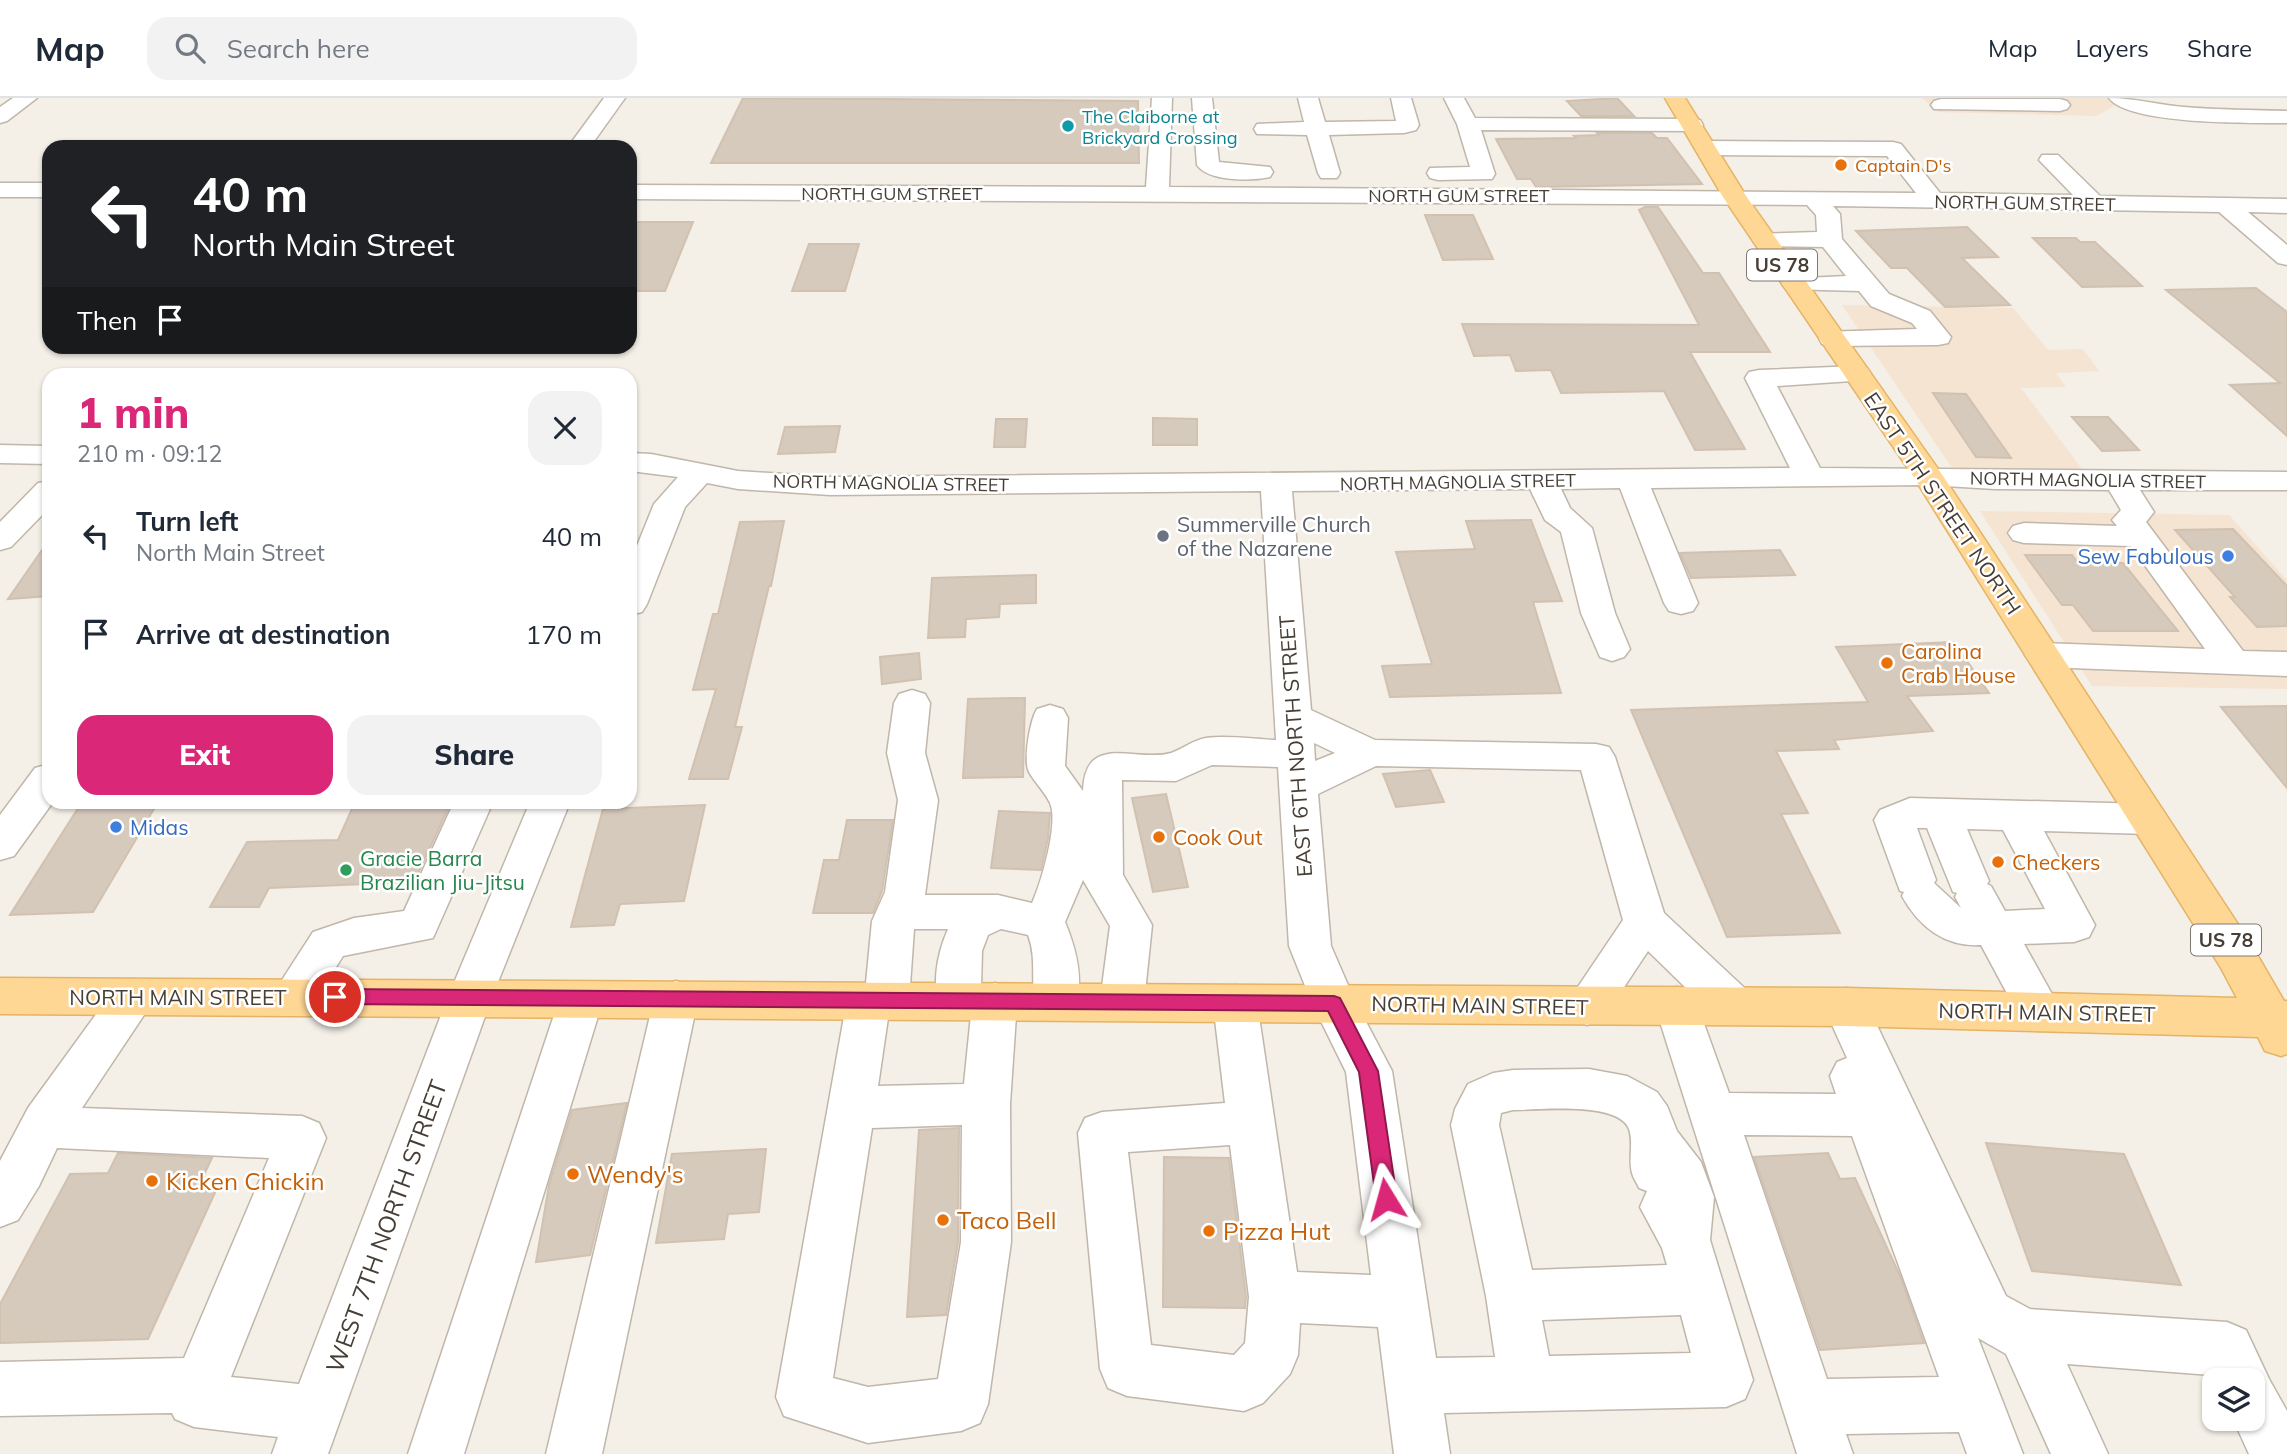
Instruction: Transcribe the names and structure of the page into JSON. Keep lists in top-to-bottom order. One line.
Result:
{"streets":{"main road":["US 78","EAST 5TH STREET NORTH","NORTH MAIN STREET"],"street":["NORTH GUM STREET","NORTH MAGNOLIA STREET","EAST 6TH NORTH STREET","WEST 7TH NORTH STREET"]},"crossings":[["NORTH GUM STREET","EAST 5TH STREET NORTH"],["NORTH MAGNOLIA STREET","EAST 5TH STREET NORTH"],["NORTH MAGNOLIA STREET","EAST 6TH NORTH STREET"],["EAST 5TH STREET NORTH","NORTH MAIN STREET"],["EAST 6TH NORTH STREET","NORTH MAIN STREET"],["NORTH MAIN STREET","WEST 7TH NORTH STREET"]],"places":["The Claiborne at Brickyard Crossing","Captain D's","Summerville Church of the Nazarene","Sew Fabulous","Carolina Crab House","Midas","Cook Out","Checkers","Gracie Barra Brazilian Jiu-Jitsu","Wendy's","Kicken Chickin","Taco Bell","Pizza Hut"],"page":{"header":"Map","search":"Search here","nav":["Map","Layers","Share"],"turn":["40 m","North Main Street"],"then":"Then","heading":["1 min","210 m · 09:12"],"list":[{"name":"Turn left","note":"North Main Street","value":"40 m"},{"name":"Arrive at destination","value":"170 m"}],"buttons":["Exit","Share"]}}
